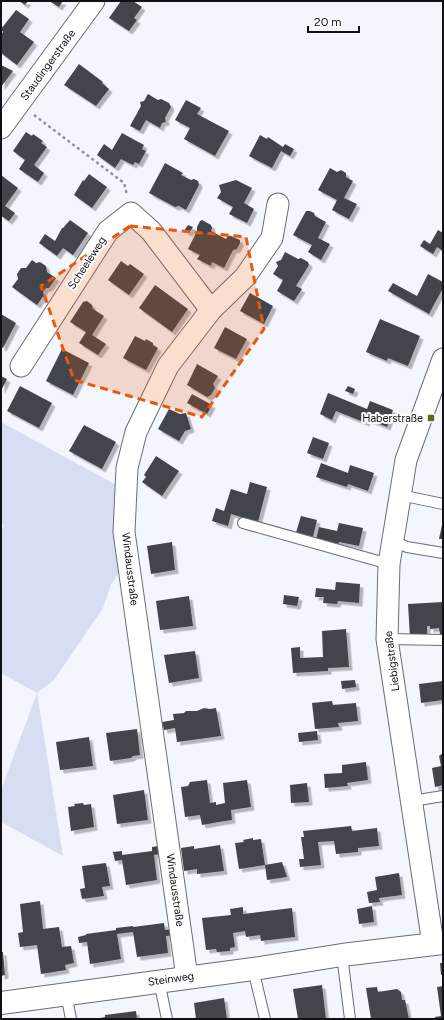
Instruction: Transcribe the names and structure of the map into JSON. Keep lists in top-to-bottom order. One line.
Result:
{"streets":{"street":["Staudingerstraße","Scheeleweg","Windausstraße","Liebigstraße","Steinweg"]},"crossings":[["Windausstraße","Steinweg"],["Liebigstraße","Steinweg"]],"places":{"transit":["Haberstraße"]},"scale_bar":"20 m"}
